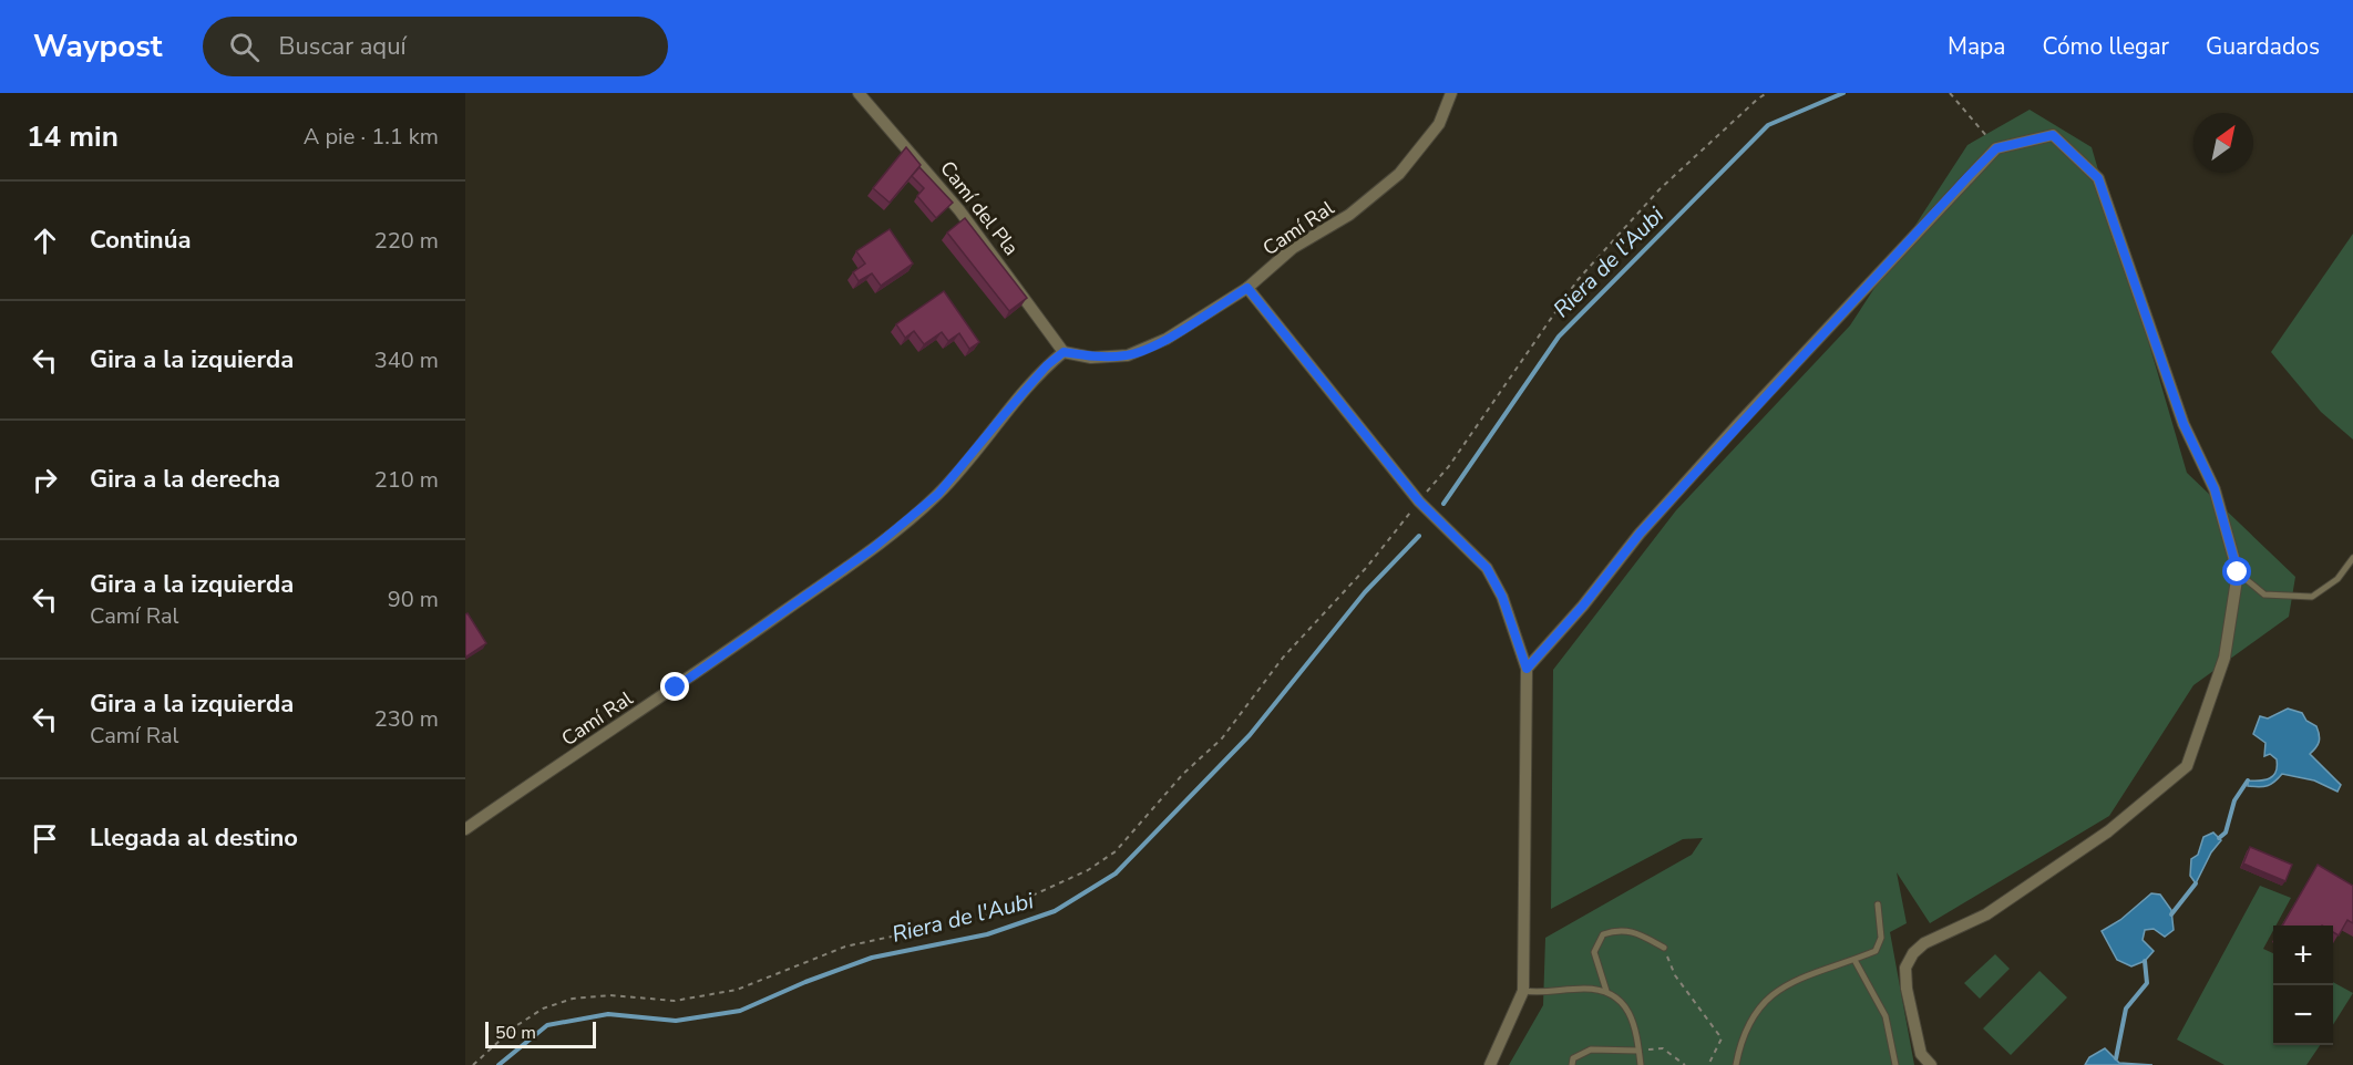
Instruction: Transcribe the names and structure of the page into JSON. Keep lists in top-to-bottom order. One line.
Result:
{"streets":{"street":["Camí del Pla","Camí Ral"]},"crossings":[["Camí del Pla","Camí Ral"]],"water":["Riera de l'Aubi"],"scale_bar":"50 m","north":"top right","page":{"header":"Waypost","search":"Buscar aquí","nav":["Mapa","Cómo llegar","Guardados"],"heading":["14 min","A pie · 1.1 km"],"list":[["Continúa","220 m"],["Gira a la izquierda","340 m"],["Gira a la derecha","210 m"],["Gira a la izquierda","Camí Ral","90 m"],["Gira a la izquierda","Camí Ral","230 m"],"Llegada al destino"],"map_buttons":["+","−"],"scale":"50 m"}}
